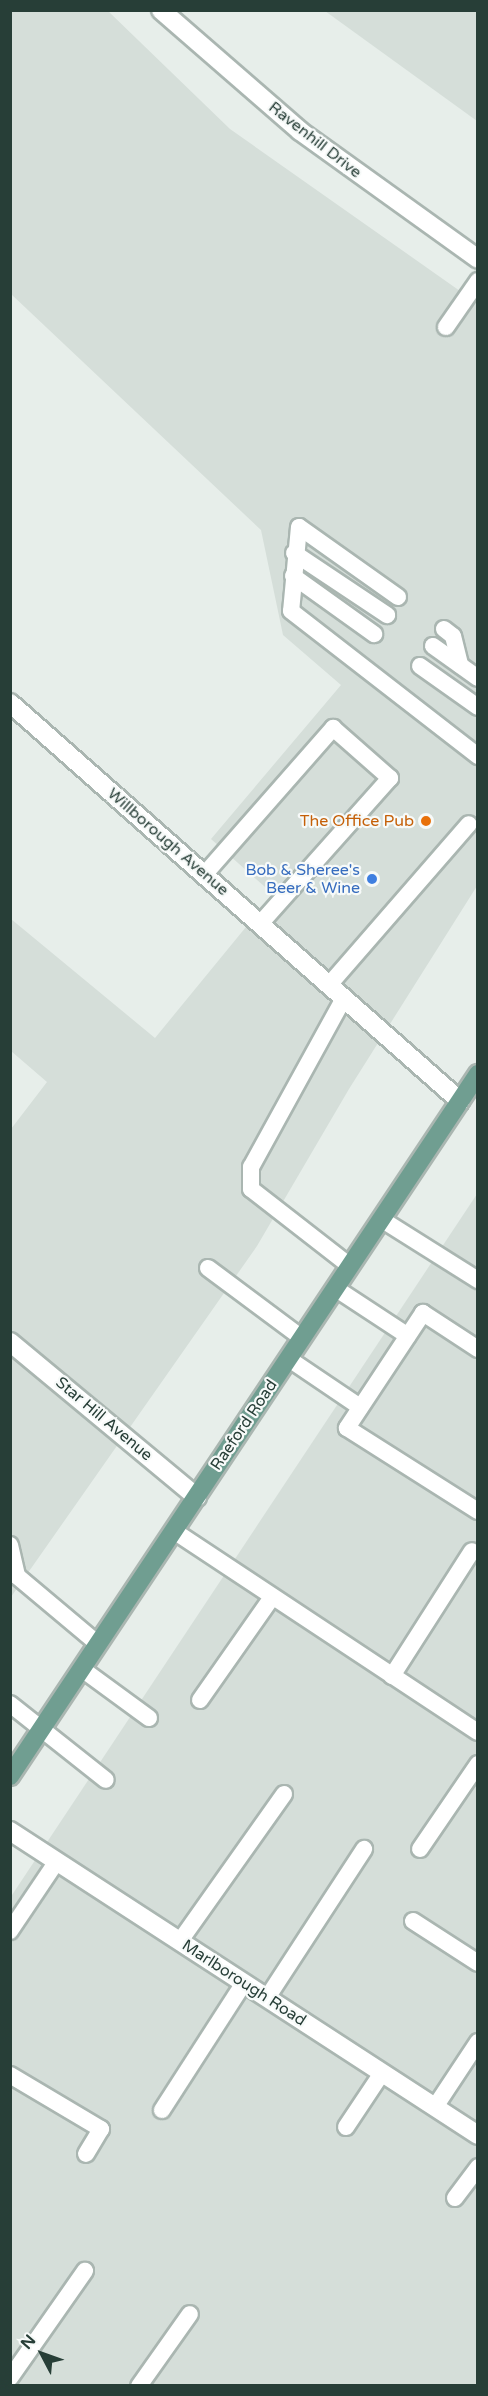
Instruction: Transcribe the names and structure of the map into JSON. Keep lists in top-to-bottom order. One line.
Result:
{"streets":{"main road":["Raeford Road"],"street":["Ravenhill Drive","Willborough Avenue","Star Hill Avenue","Marlborough Road"]},"crossings":[["Willborough Avenue","Raeford Road"],["Star Hill Avenue","Raeford Road"]],"places":["The Office Pub","Bob & Sheree's Beer & Wine"],"north":"top left"}
